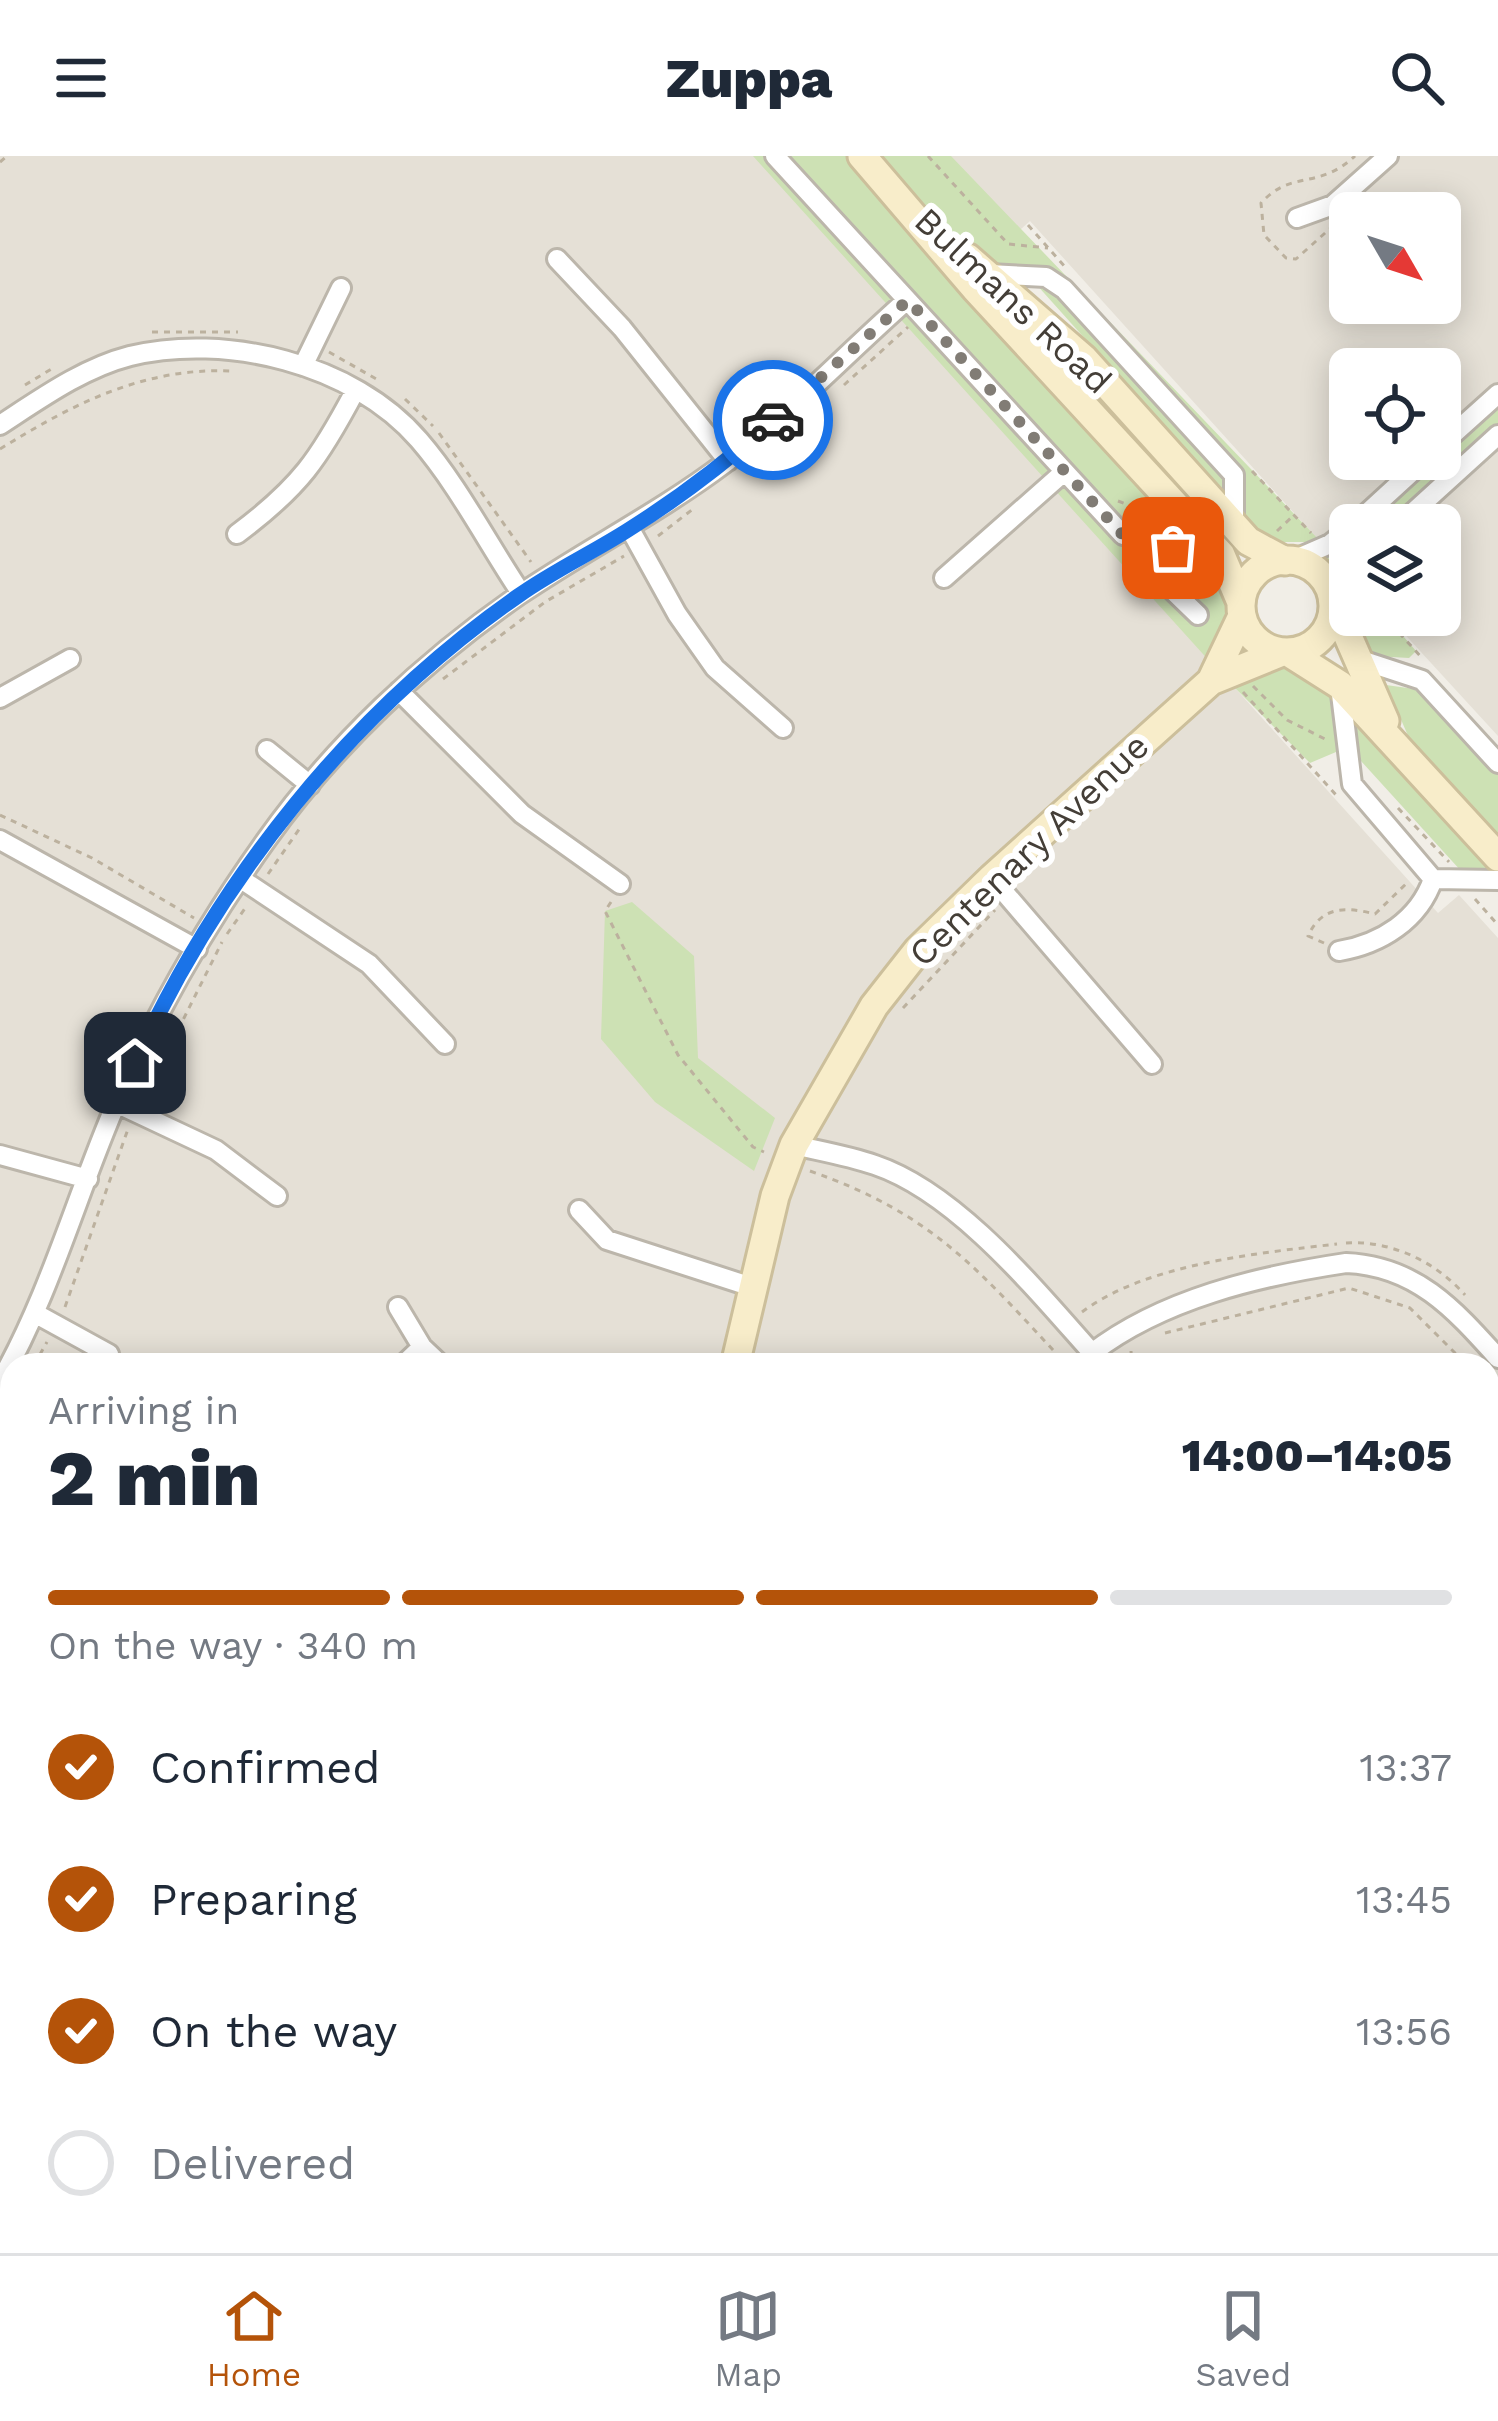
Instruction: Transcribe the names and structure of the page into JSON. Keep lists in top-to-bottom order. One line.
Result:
{"streets":{"street":["Bulmans Road","Centenary Avenue"]},"crossings":[["Bulmans Road","Centenary Avenue"]],"north":"bottom right","page":{"header":"Zuppa","heading":["2 min","Arriving in","14:00–14:05"],"bar":"On the way · 340 m","list":[["Confirmed","13:37"],["Preparing","13:45"],["On the way","13:56"],"Delivered"],"tabs":["Home","Map","Saved"]}}
